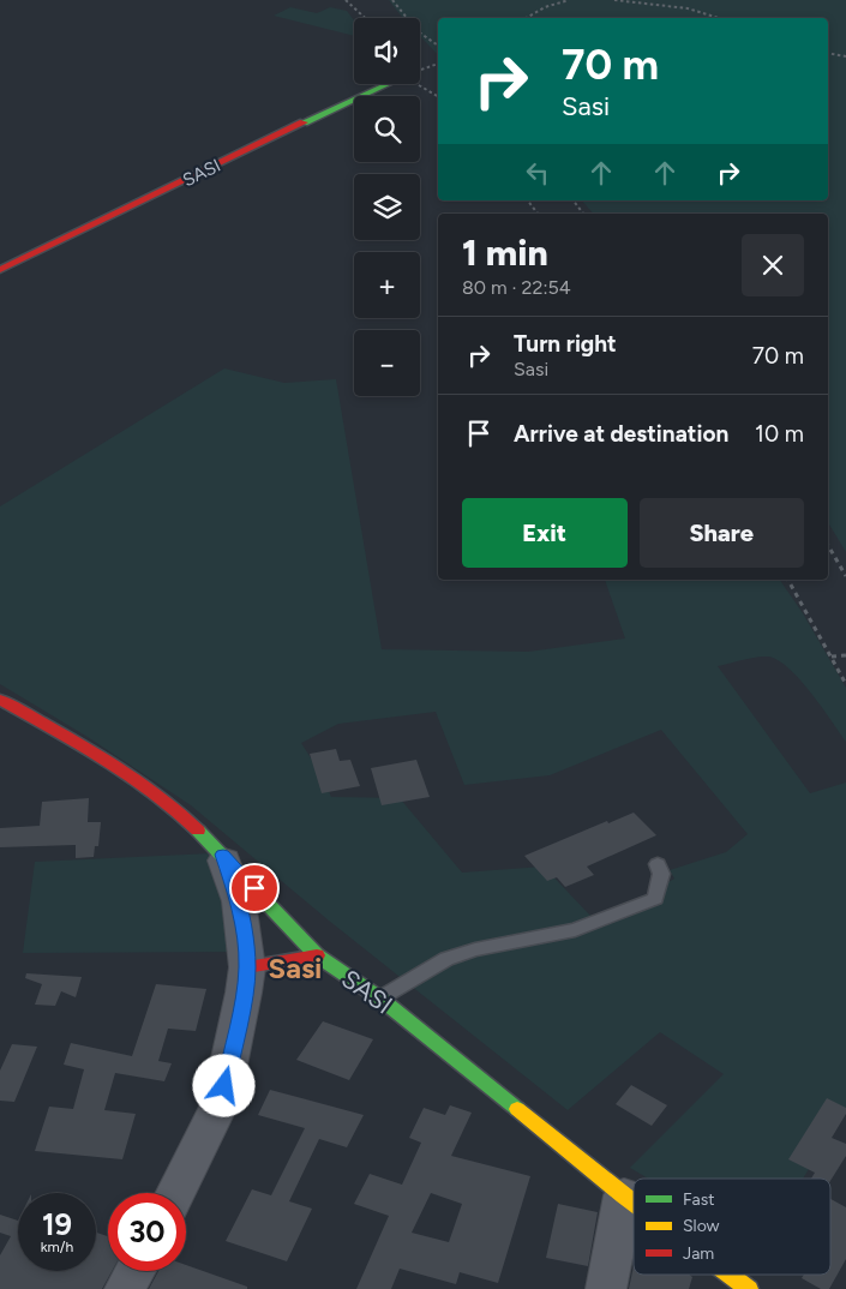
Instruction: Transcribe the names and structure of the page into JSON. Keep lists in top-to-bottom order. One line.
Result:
{"streets":{"street":["SASI"]},"districts":["Sasi"],"legend":["Fast","Slow","Jam"],"page":{"map_buttons":["+","−"],"turn":["70 m","Sasi"],"heading":["1 min","80 m · 22:54"],"list":[{"name":"Turn right","note":"Sasi","value":"70 m"},{"name":"Arrive at destination","value":"10 m"}],"buttons":["Exit","Share"],"speed":"19 km/h","limit":"30"}}
